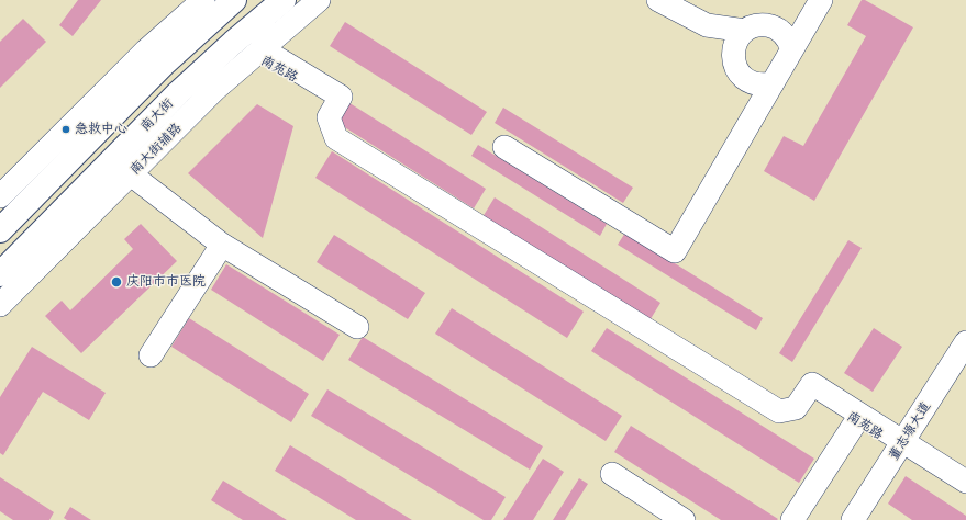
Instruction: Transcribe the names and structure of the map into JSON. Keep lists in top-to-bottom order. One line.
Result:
{"streets":{"main road":["南大街"],"street":["南苑路","南大街辅路","董志塬大道"]},"crossings":[["南苑路","南大街"],["南苑路","南大街辅路"],["南苑路","董志塬大道"]],"places":["急救中心","庆阳市市医院"]}
